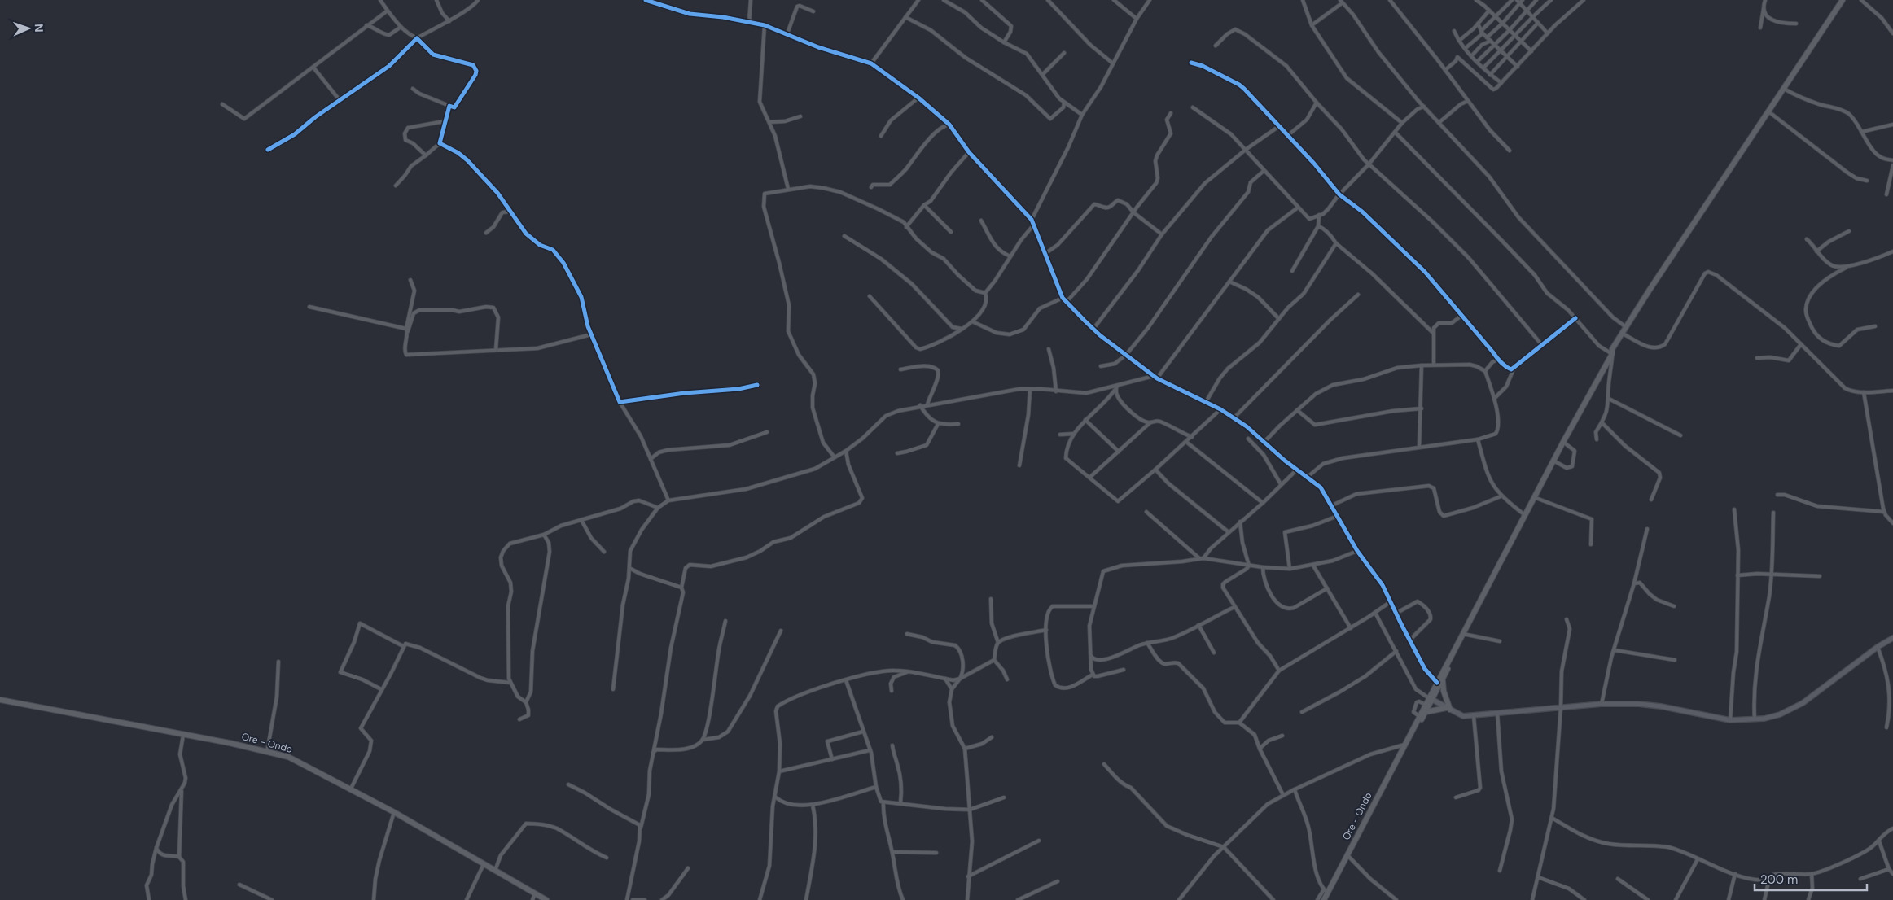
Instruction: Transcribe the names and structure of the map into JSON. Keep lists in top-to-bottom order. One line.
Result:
{"streets":{"main road":["Ore - Ondo"]},"scale_bar":"200 m","north":"right"}
